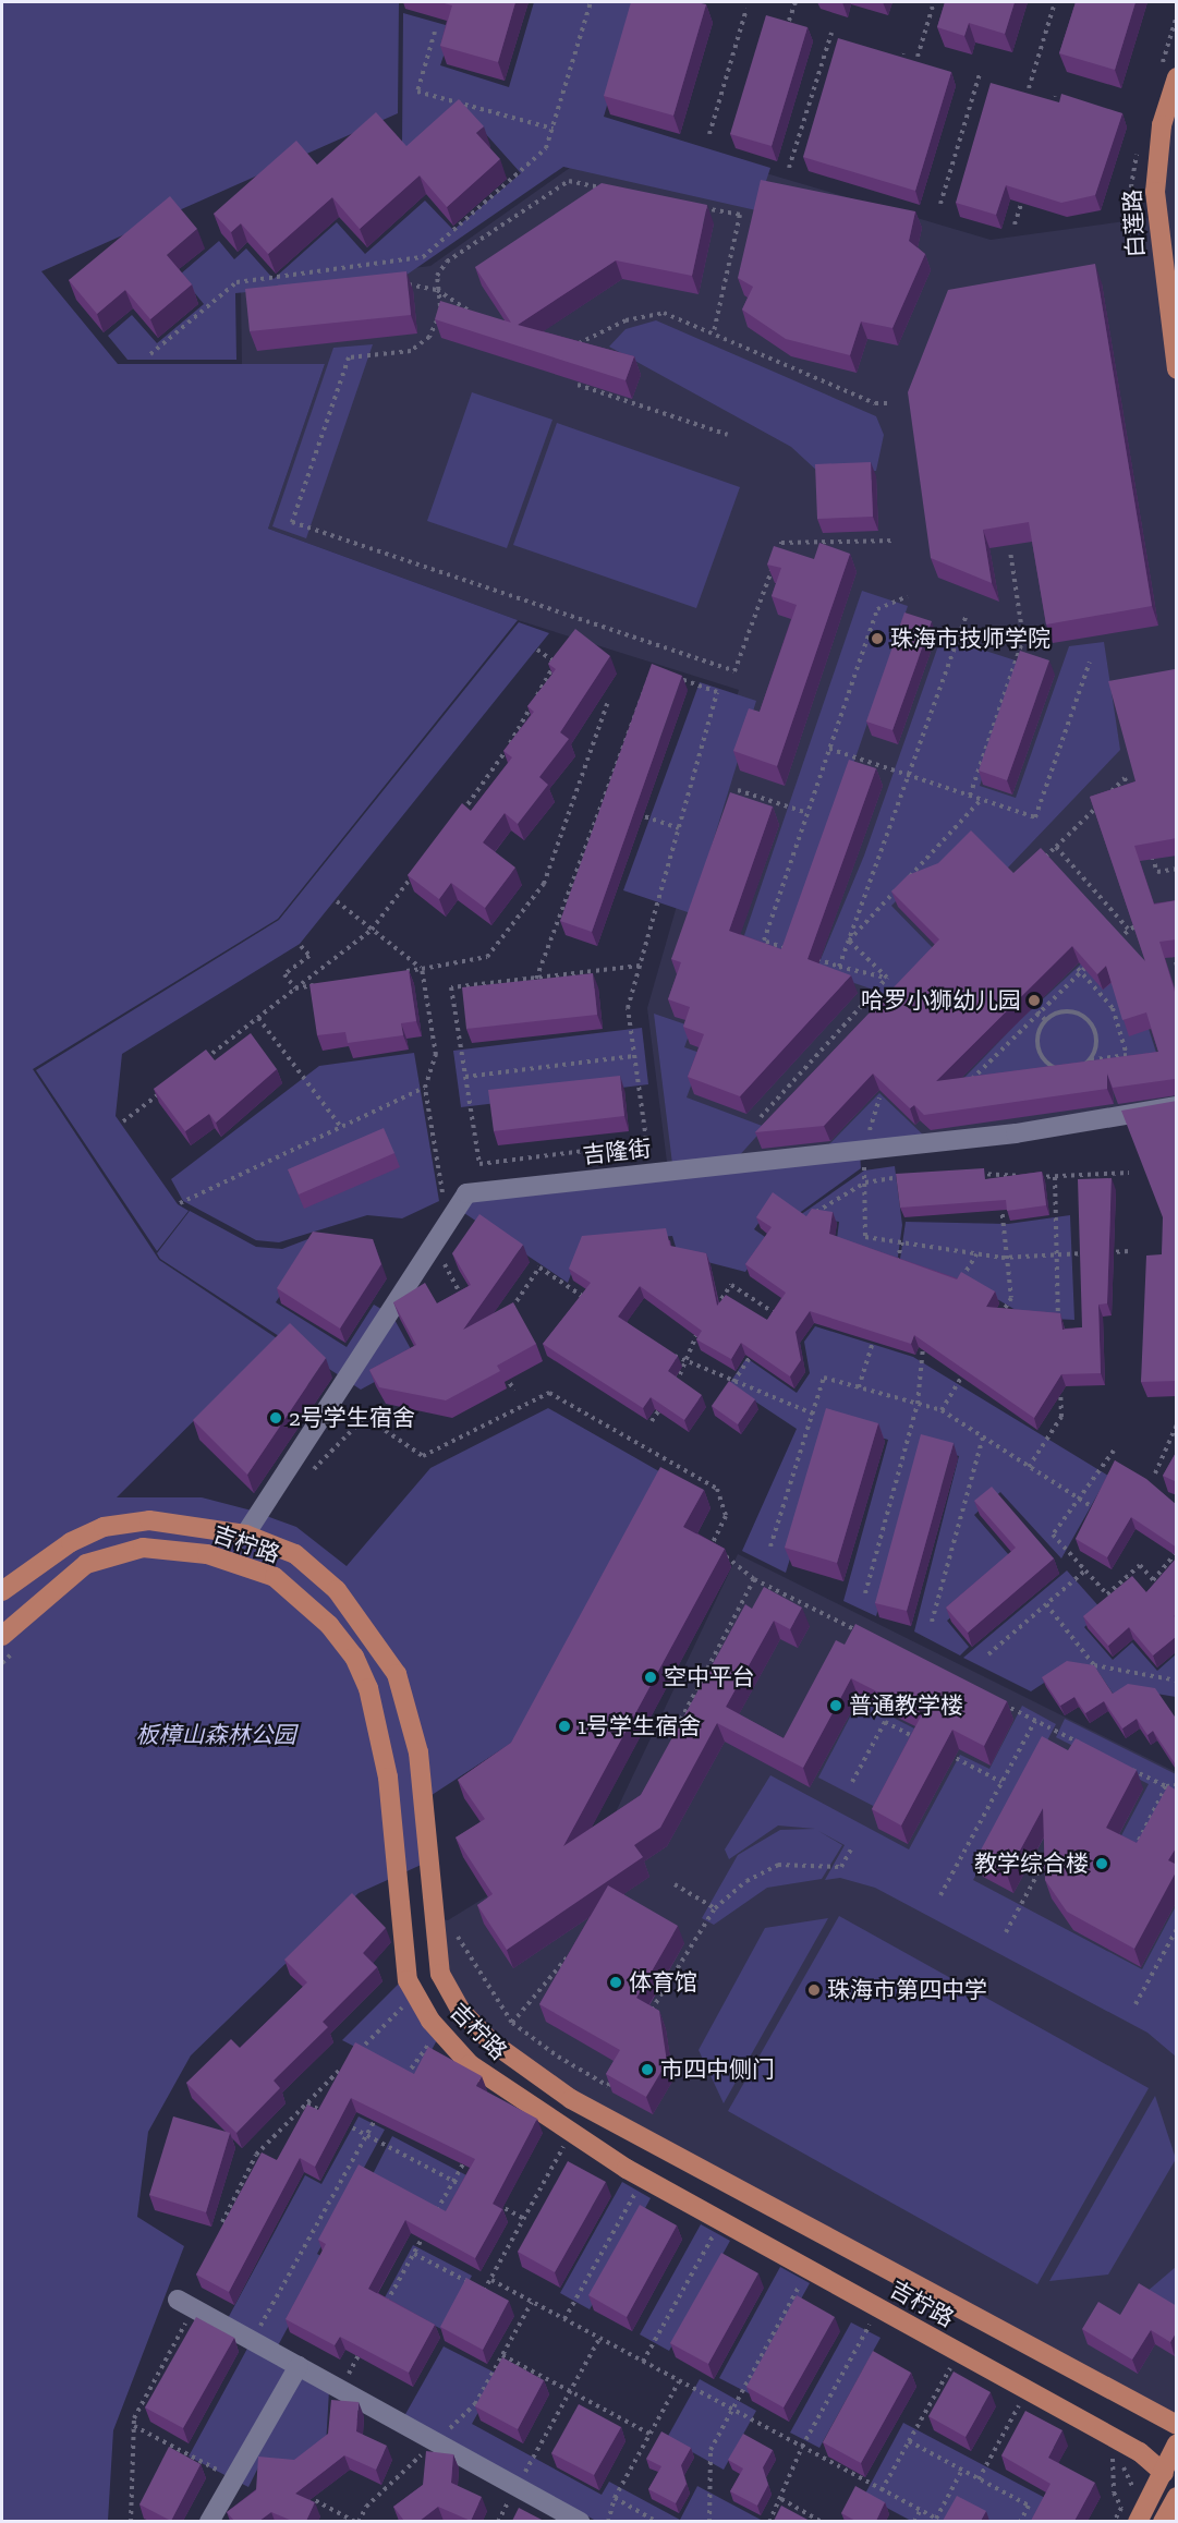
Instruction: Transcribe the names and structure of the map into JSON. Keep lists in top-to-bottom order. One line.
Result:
{"streets":{"main road":["白莲路","吉柠路"],"lane":["吉隆街"]},"crossings":[["吉隆街","吉柠路"]],"parks":["板樟山森林公园"],"places":["珠海市技师学院","哈罗小狮幼儿园","2号学生宿舍","空中平台","普通教学楼","1号学生宿舍","教学综合楼","体育馆","珠海市第四中学","市四中侧门"]}
